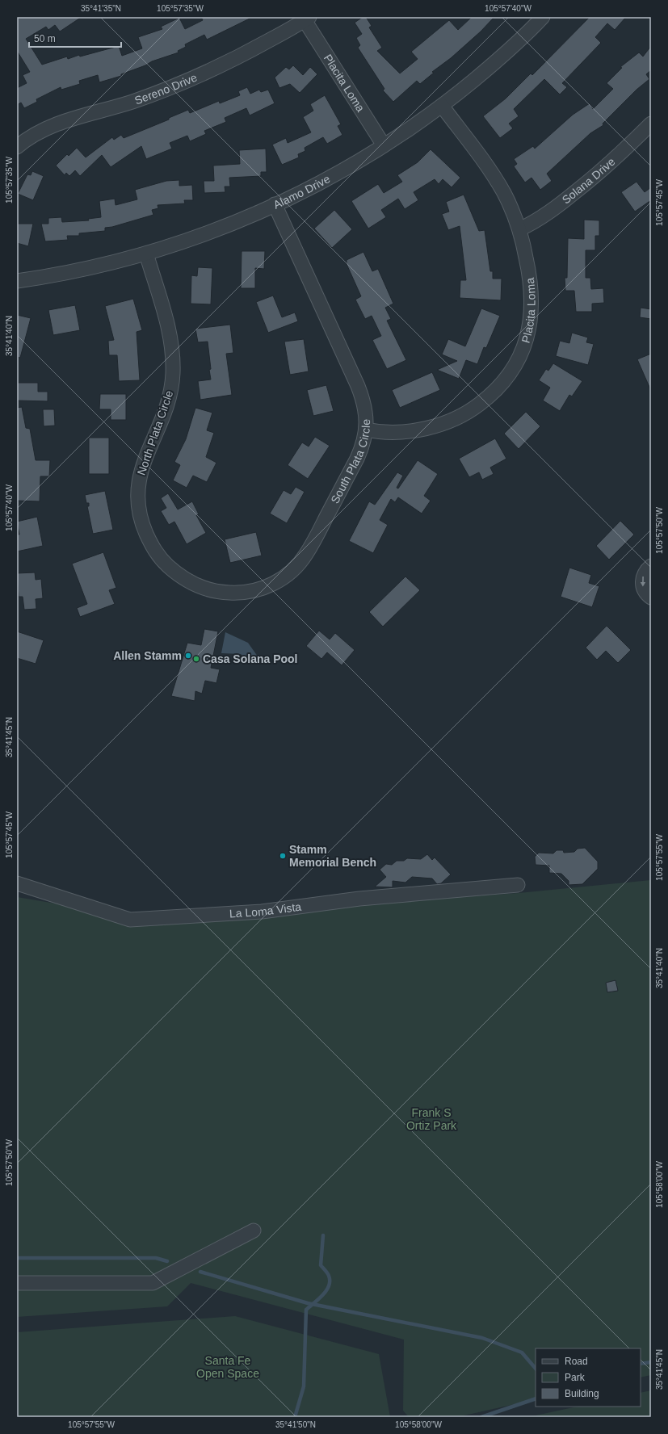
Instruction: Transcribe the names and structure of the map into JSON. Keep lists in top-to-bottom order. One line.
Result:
{"streets":{"street":["Placita Loma","Sereno Drive","Solana Drive","Alamo Drive","North Plata Circle","South Plata Circle","La Loma Vista"]},"crossings":[["Placita Loma","Sereno Drive"],["Placita Loma","Solana Drive"],["Placita Loma","Alamo Drive"],["Placita Loma","South Plata Circle"],["Alamo Drive","North Plata Circle"],["Alamo Drive","South Plata Circle"],["North Plata Circle","South Plata Circle"]],"parks":["Frank S Ortiz Park","Santa Fe Open Space"],"places":["Allen Stamm","Casa Solana Pool","Stamm Memorial Bench"],"legend":["Road","Park","Building"],"scale_bar":"50 m","coordinates":["35°41'35\"N","105°57'35\"W","105°57'40\"W","105°57'45\"W","35°41'40\"N","105°57'50\"W","35°41'45\"N","105°57'55\"W","105°58'00\"W","35°41'50\"N"]}
